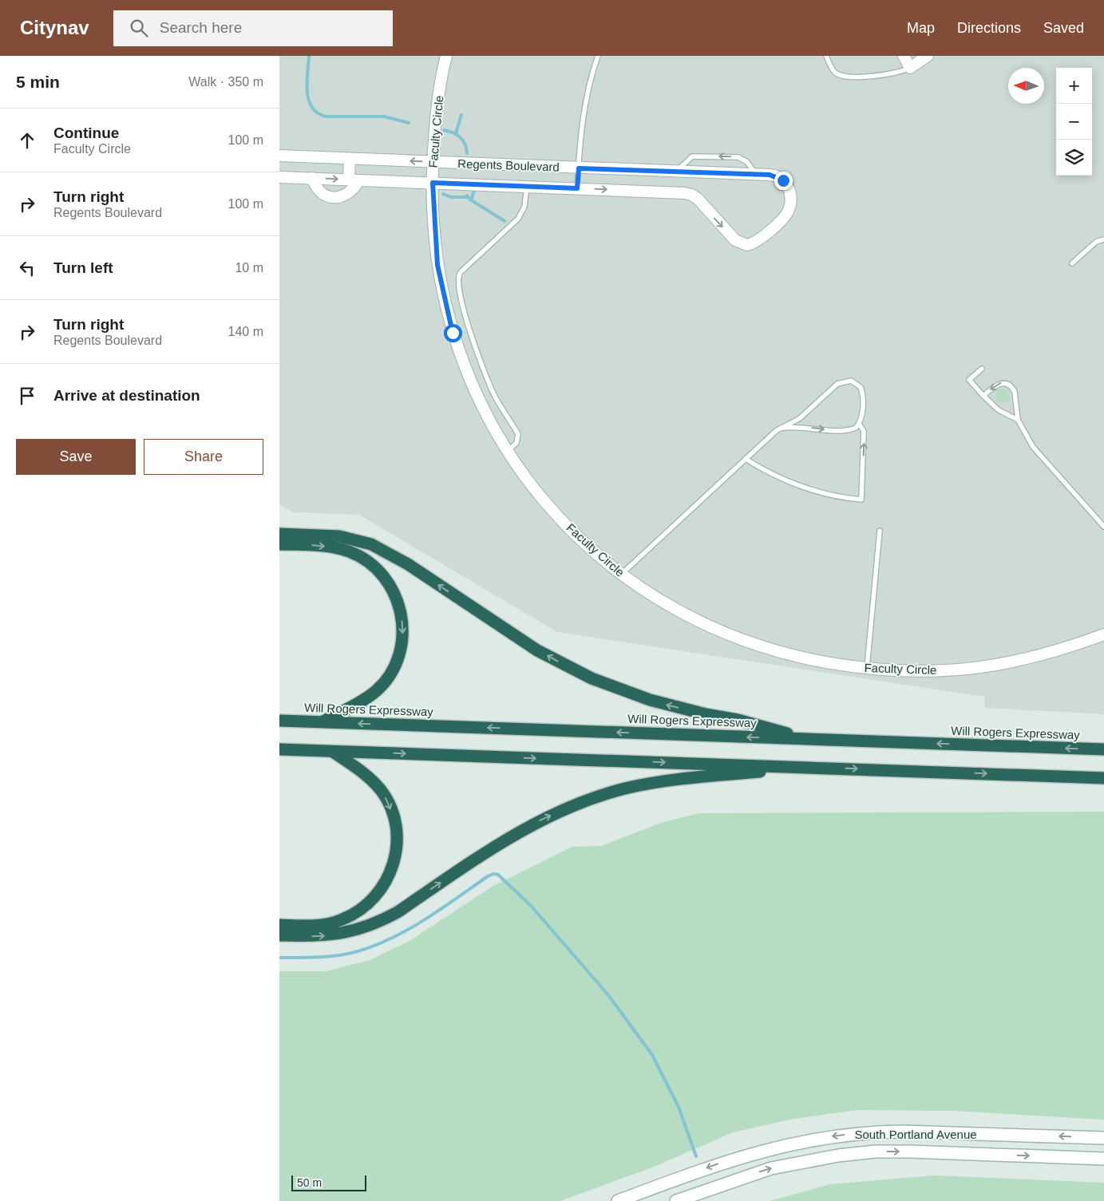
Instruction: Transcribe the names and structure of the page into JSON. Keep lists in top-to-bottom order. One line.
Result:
{"streets":{"highway":["Will Rogers Expressway"],"main road":["South Portland Avenue"],"street":["Faculty Circle","Regents Boulevard"]},"crossings":[["Faculty Circle","Regents Boulevard"]],"scale_bar":"50 m","north":"left","page":{"header":"Citynav","search":"Search here","nav":["Map","Directions","Saved"],"heading":["5 min","Walk · 350 m"],"map_buttons":["+","−"],"list":[["Continue","Faculty Circle","100 m"],["Turn right","Regents Boulevard","100 m"],["Turn left","10 m"],["Turn right","Regents Boulevard","140 m"],"Arrive at destination"],"buttons":["Save","Share"],"scale":"50 m"}}
